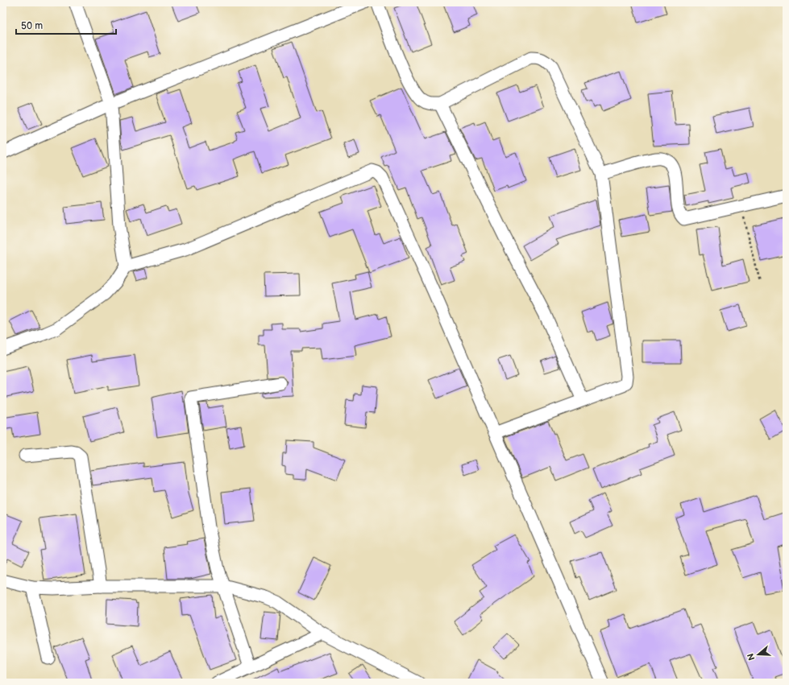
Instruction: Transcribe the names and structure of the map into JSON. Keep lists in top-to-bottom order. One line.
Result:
{"scale_bar":"50 m","north":"left"}
